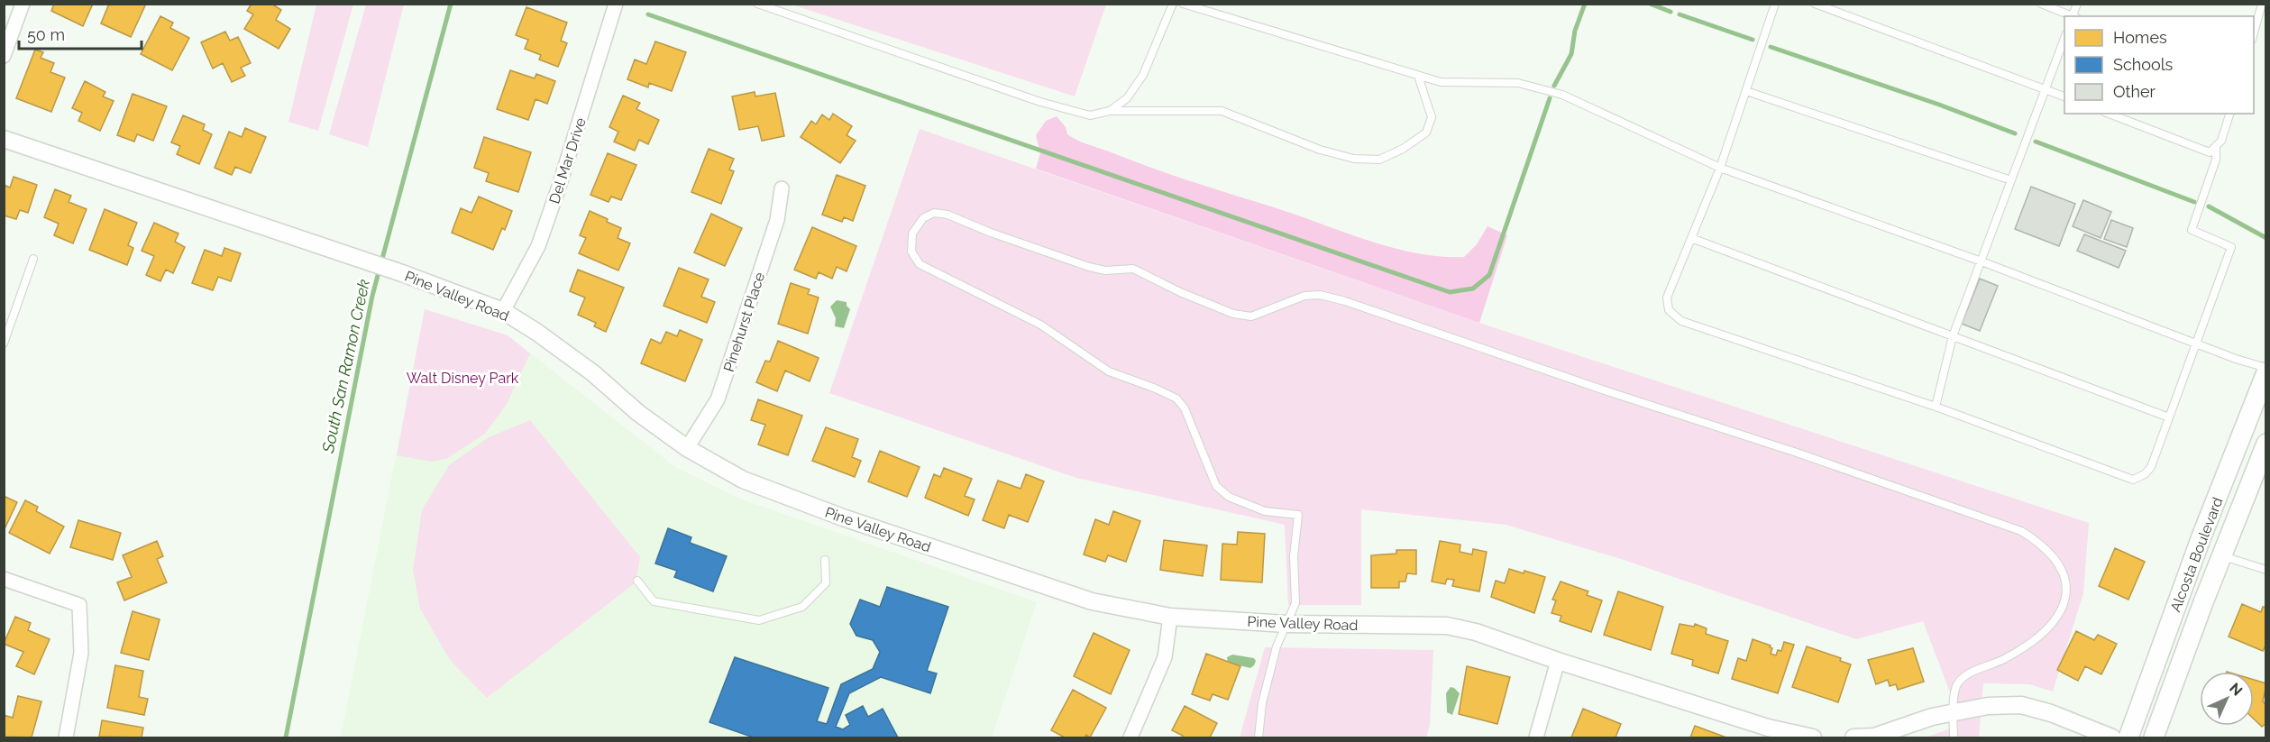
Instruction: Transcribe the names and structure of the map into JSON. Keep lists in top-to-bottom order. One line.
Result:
{"streets":{"main road":["Alcosta Boulevard"],"street":["Del Mar Drive","Pine Valley Road","Pinehurst Place"]},"crossings":[["Del Mar Drive","Pine Valley Road"],["Pine Valley Road","Pinehurst Place"]],"water":["South San Ramon Creek"],"parks":["Walt Disney Park"],"legend":["Homes","Schools","Other"],"scale_bar":"50 m","north":"top right"}
